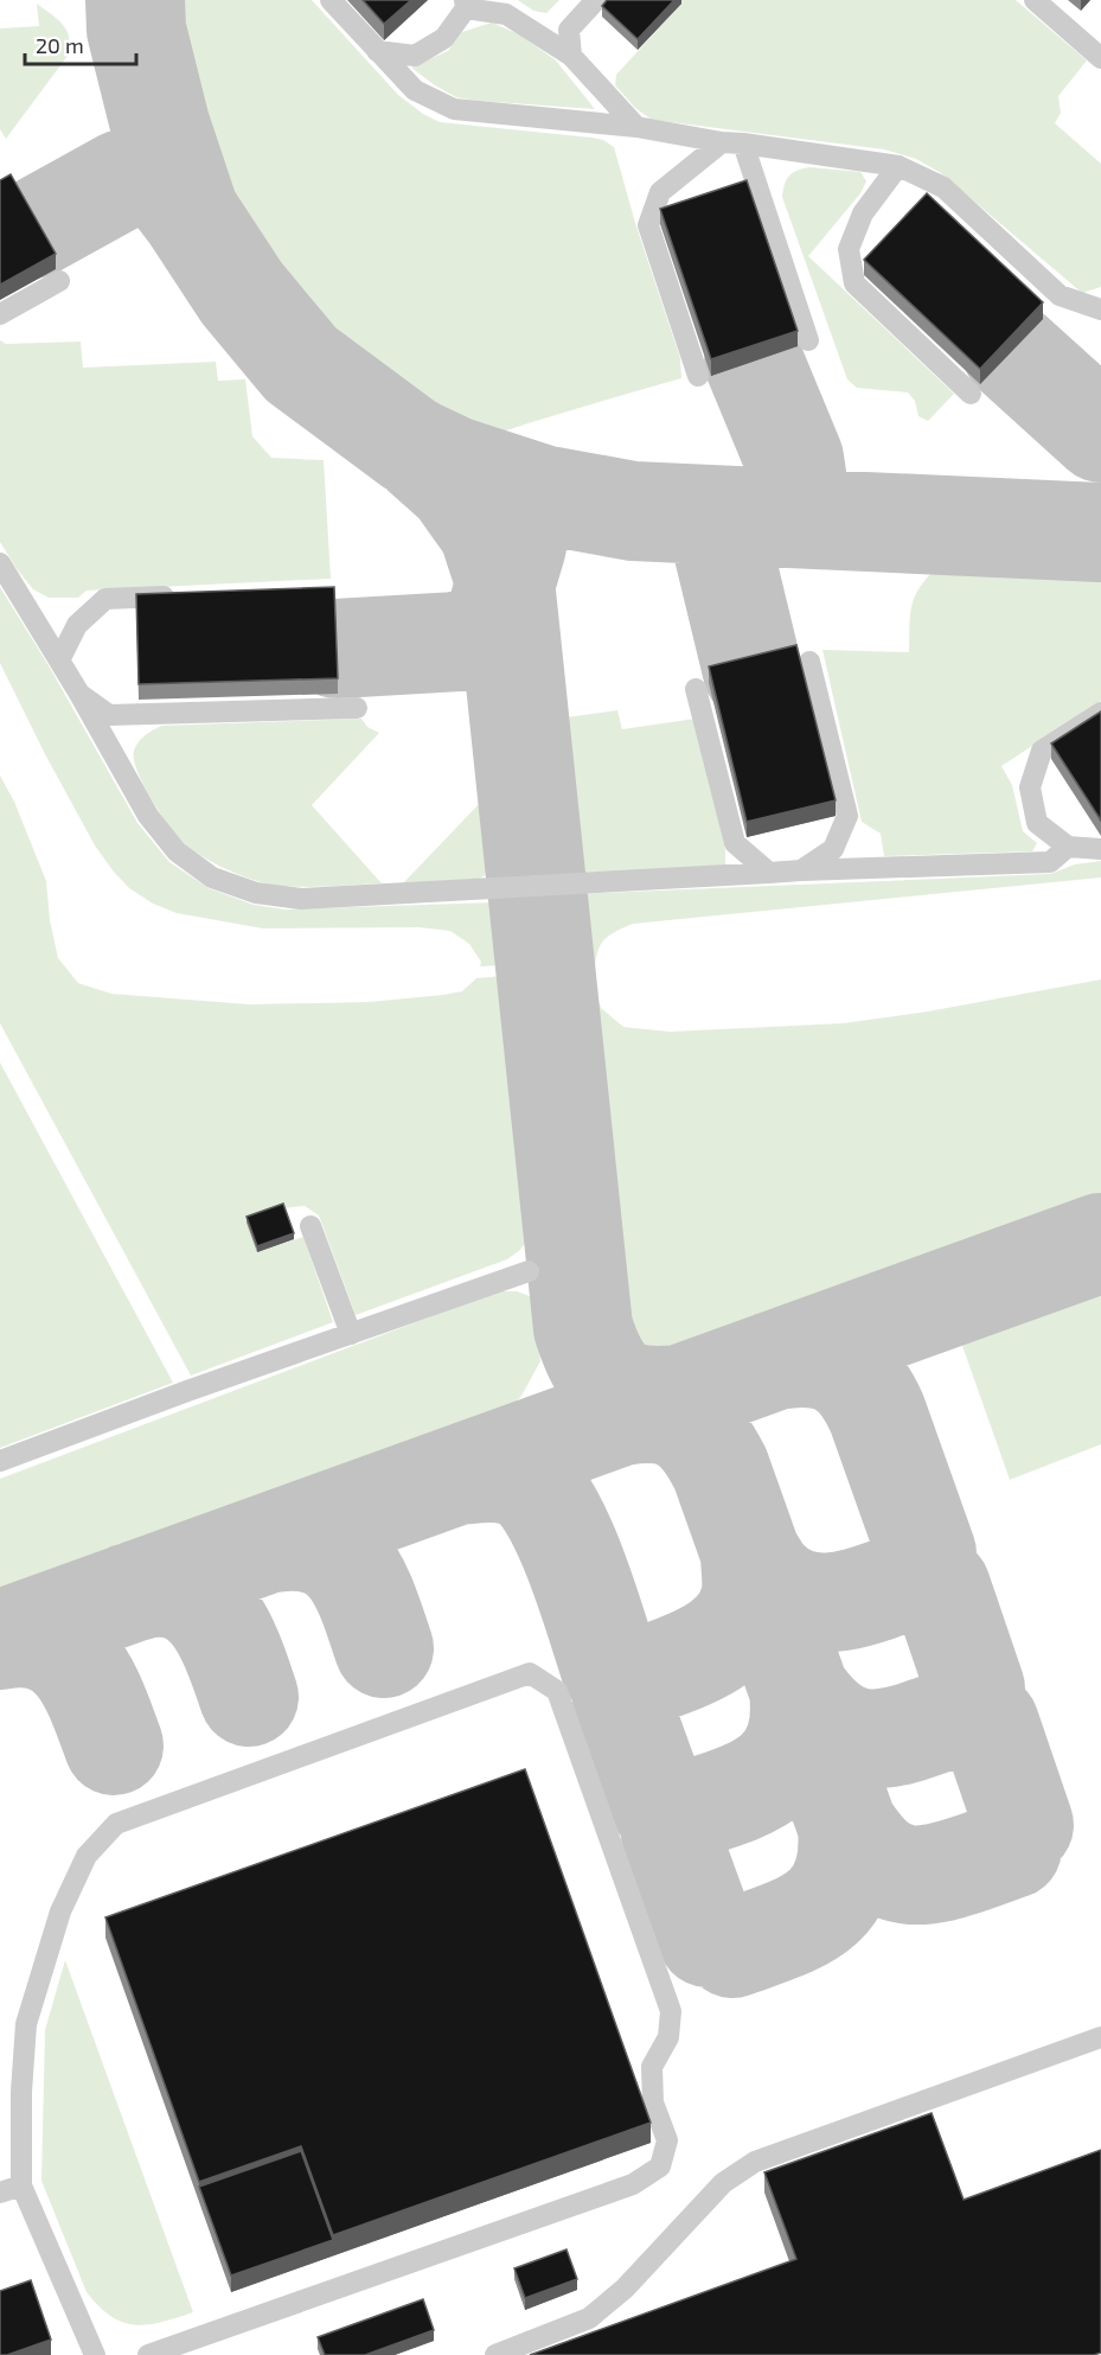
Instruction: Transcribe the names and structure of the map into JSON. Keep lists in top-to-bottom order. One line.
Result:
{"scale_bar":"20 m"}
